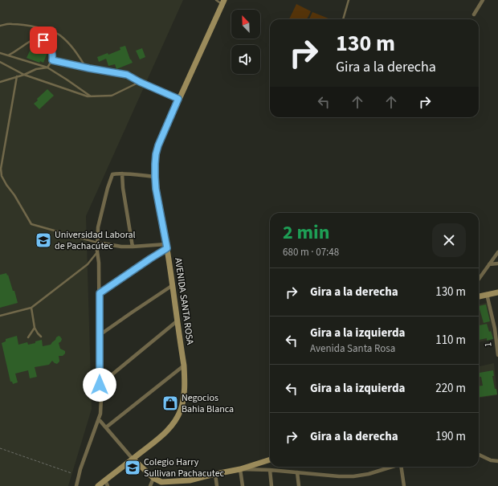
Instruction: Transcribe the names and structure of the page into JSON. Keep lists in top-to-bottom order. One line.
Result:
{"streets":{"street":["AVENIDA SANTA ROSA","1"]},"places":{"school or university":["Universidad Laboral de Pachacútec","Colegio Harry Sullivan Pachacutec"],"shop":["Negocios Bahia Blanca"]},"north":"top left","page":{"turn":["130 m","Gira a la derecha"],"heading":["2 min","680 m · 07:48"],"list":[{"name":"Gira a la derecha","value":"130 m"},{"name":"Gira a la izquierda","note":"Avenida Santa Rosa","value":"110 m"},{"name":"Gira a la izquierda","value":"220 m"},{"name":"Gira a la derecha","value":"190 m"}]}}
